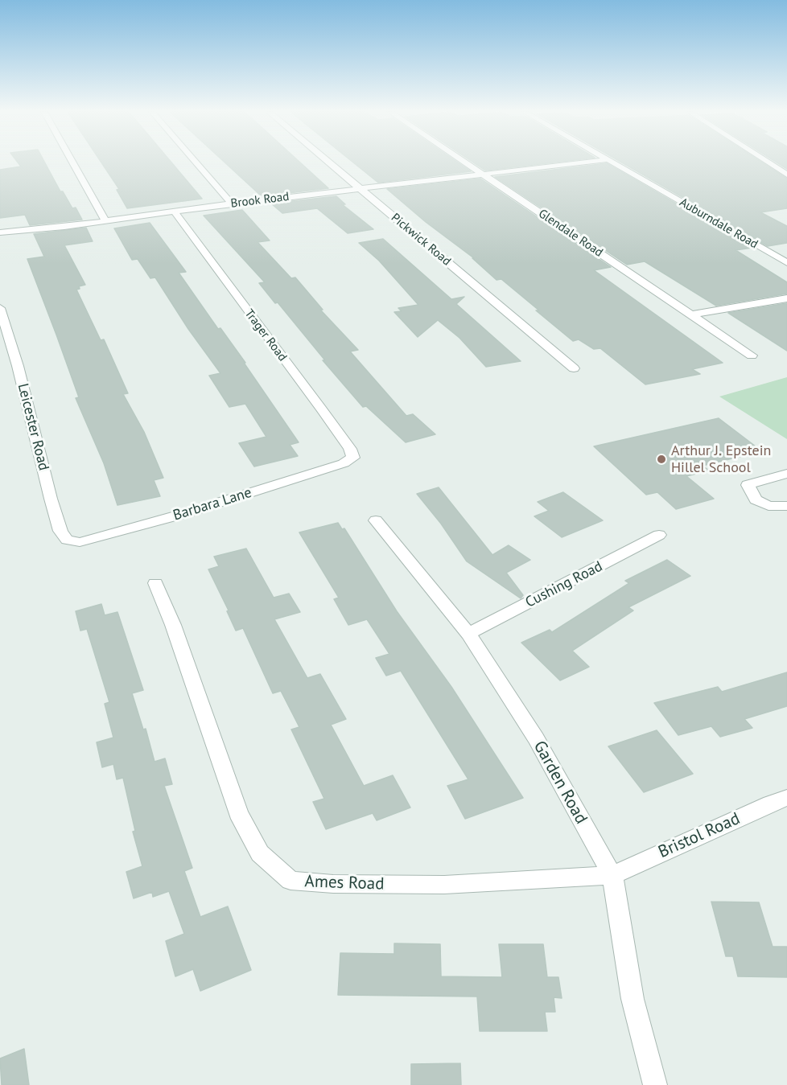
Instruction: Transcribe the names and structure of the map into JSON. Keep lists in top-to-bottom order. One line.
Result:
{"streets":{"street":["Brook Road","Auburndale Road","Glendale Road","Pickwick Road","Trager Road","Leicester Road","Barbara Lane","Cushing Road","Garden Road","Bristol Road","Ames Road"]},"crossings":[["Brook Road","Glendale Road"],["Brook Road","Pickwick Road"],["Brook Road","Trager Road"],["Trager Road","Barbara Lane"],["Leicester Road","Barbara Lane"],["Cushing Road","Garden Road"],["Garden Road","Bristol Road"],["Garden Road","Ames Road"],["Bristol Road","Ames Road"]],"places":["Arthur J. Epstein Hillel School"]}
